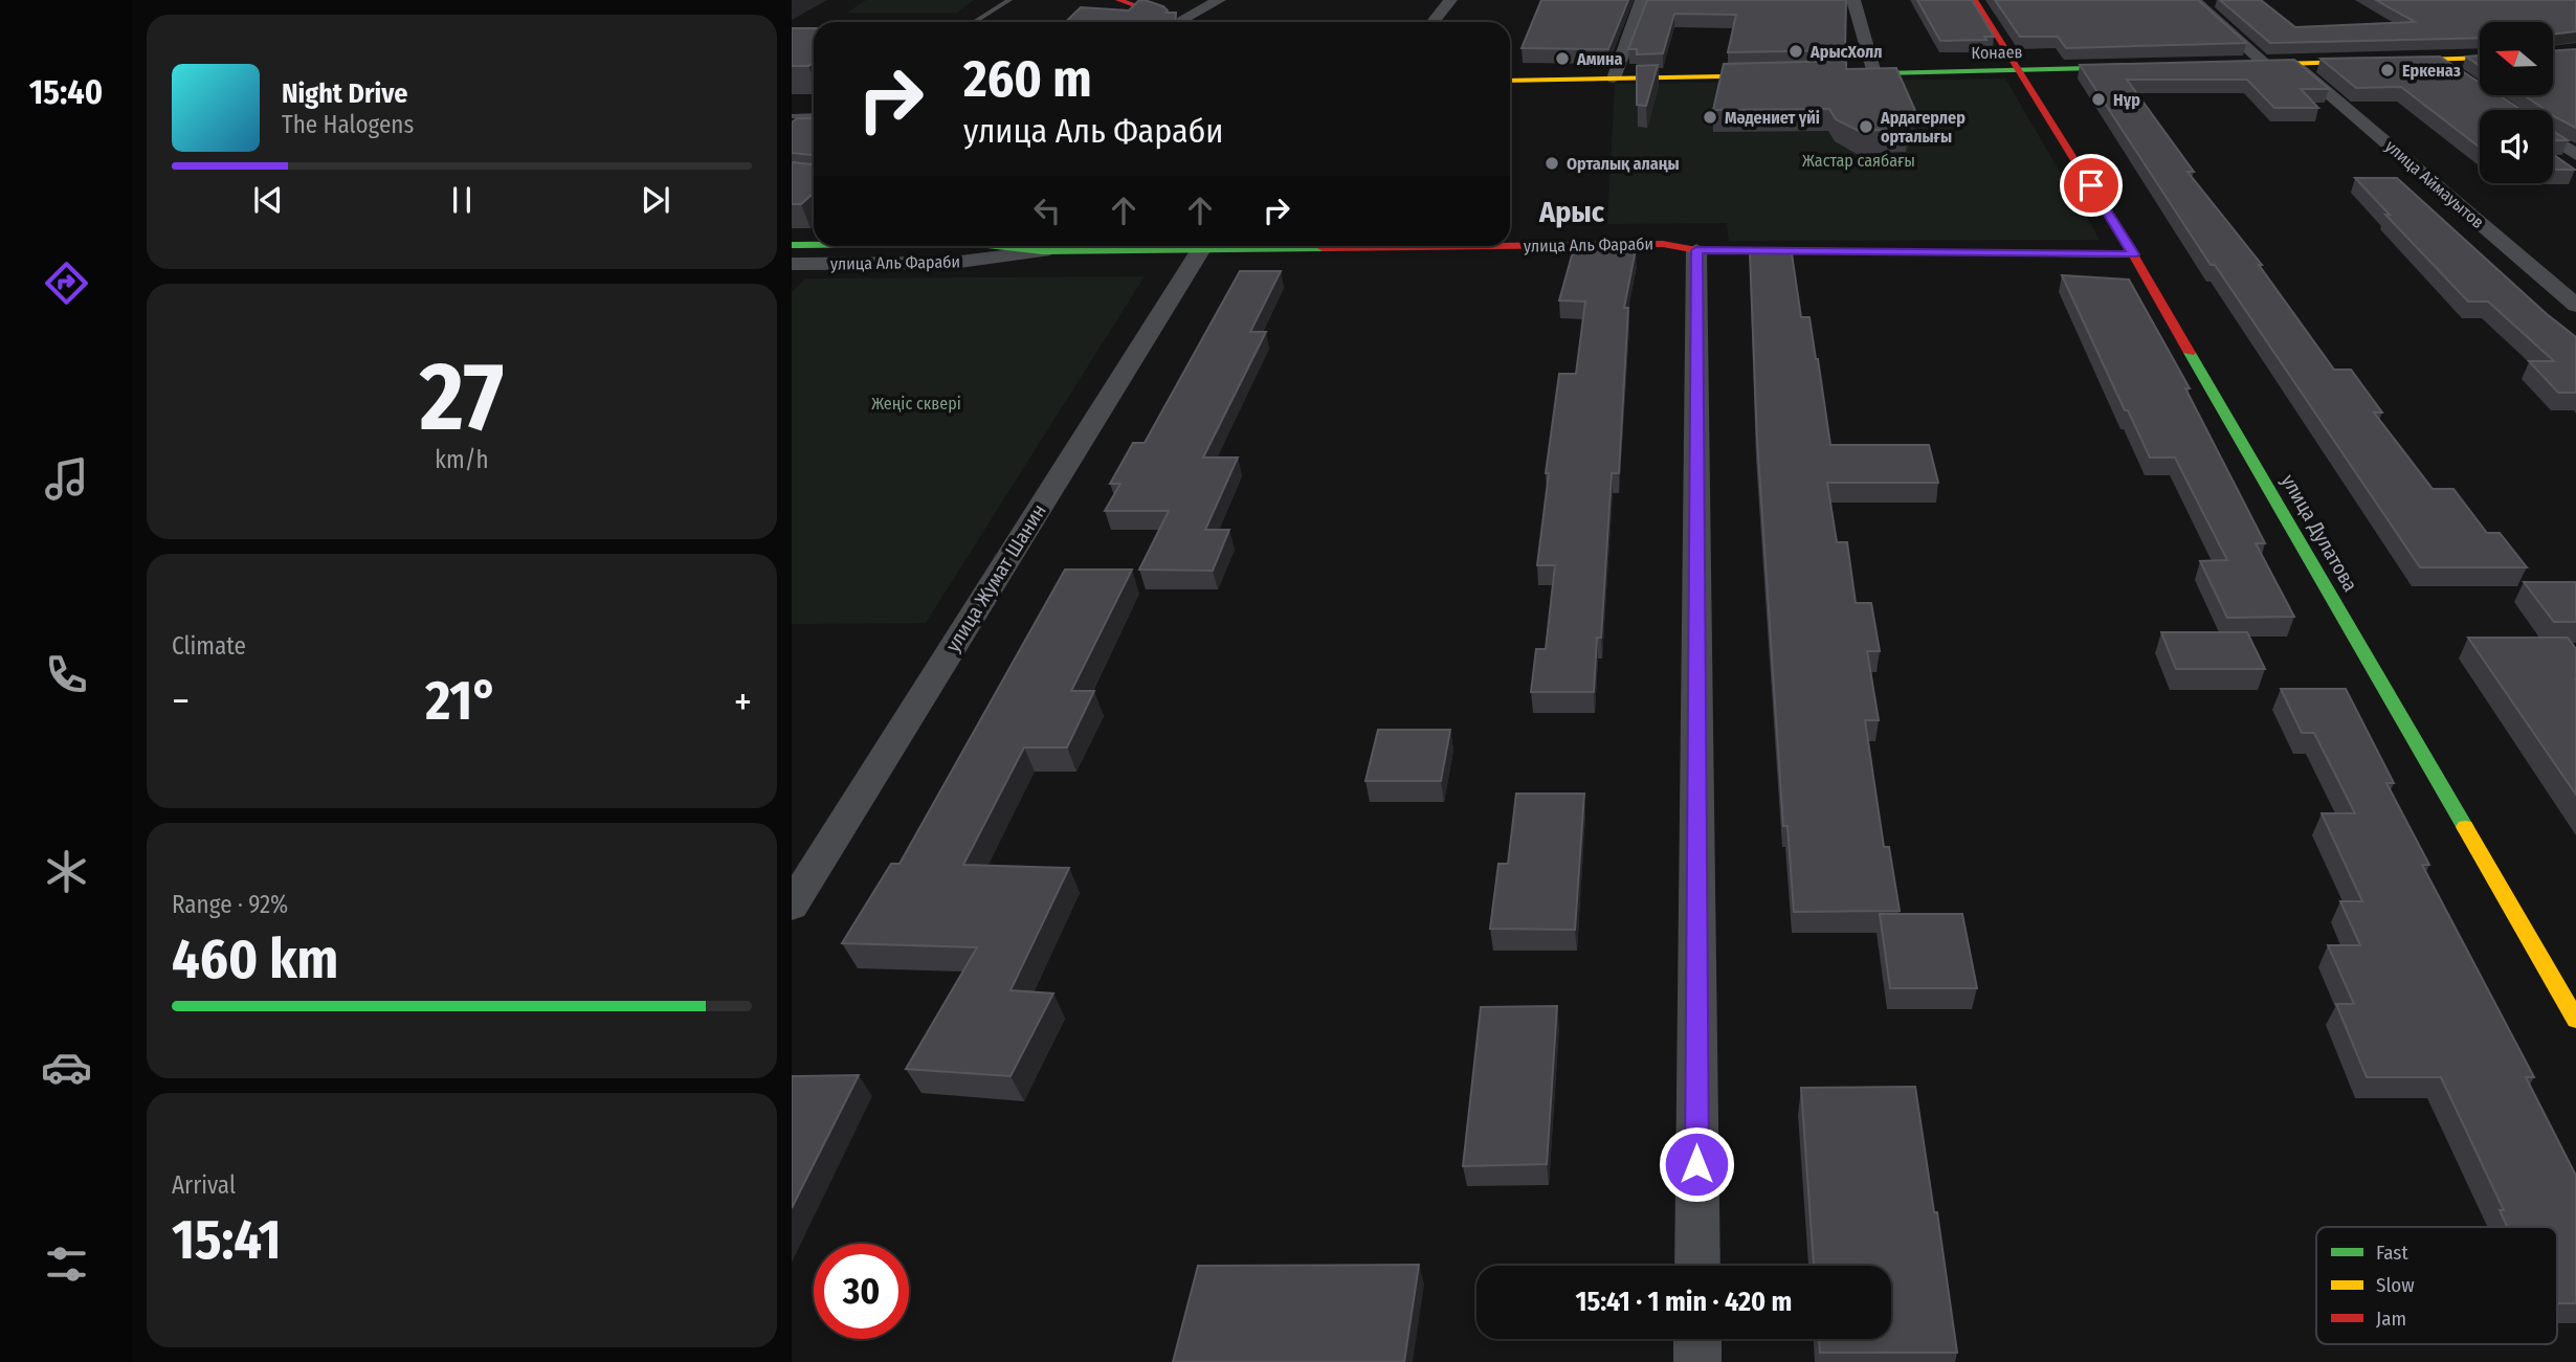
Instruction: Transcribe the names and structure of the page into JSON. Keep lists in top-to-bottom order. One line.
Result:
{"streets":{"street":["Конаев","улица Аймауытов","улица Аль Фараби","улица Дулатова","улица Жумат Шанин"]},"crossings":[["Конаев","улица Дулатова"],["улица Аль Фараби","улица Дулатова"],["улица Аль Фараби","улица Жумат Шанин"]],"districts":["Арыс"],"parks":["Жастар саябағы","Жеңіс сквері"],"places":["АрысХолл","Амина","Еркеназ","Нұр","Mәдениет үйі","Ардагерлер орталығы","Орталық алаңы"],"legend":["Fast","Slow","Jam"],"north":"left","page":{"tabs":"15:40","turn":["260 m","улица Аль Фараби"],"song":["Night Drive","The Halogens"],"tile":[["27","km/h"],"Climate",["Range · 92%","460 km"],["Arrival","15:41"]],"heat":["−","21°","+"],"limit":"30","trip":"15:41 · 1 min · 420 m"}}
